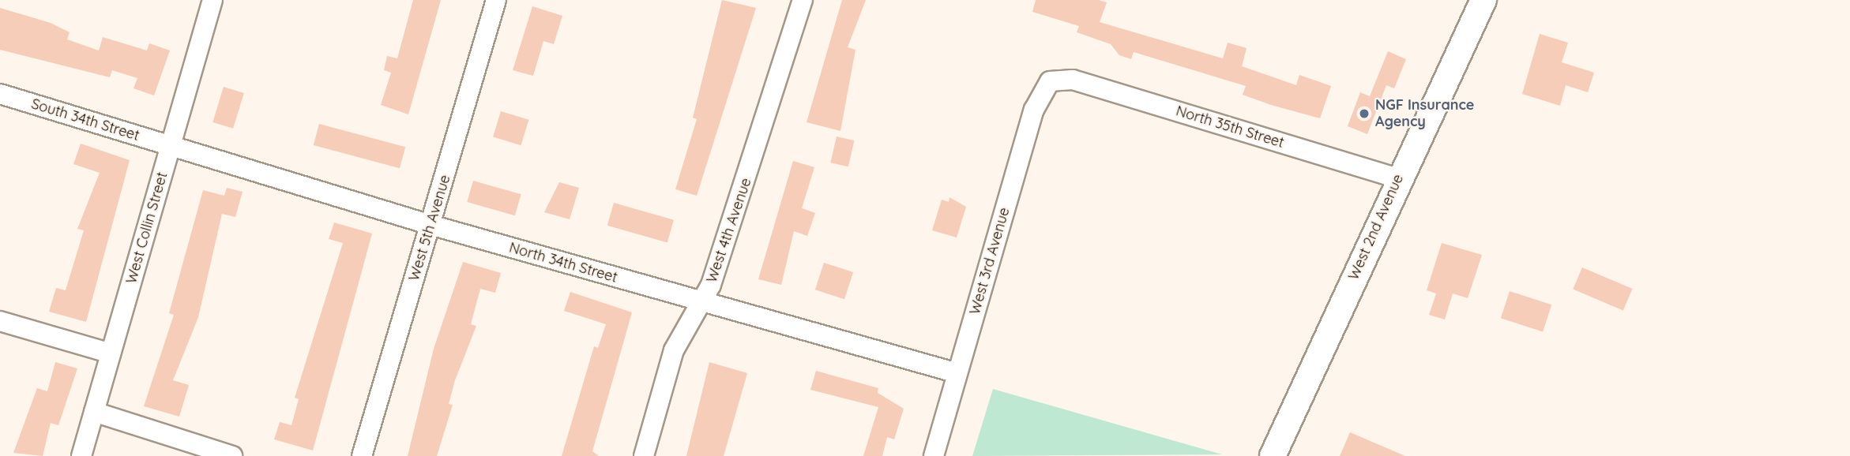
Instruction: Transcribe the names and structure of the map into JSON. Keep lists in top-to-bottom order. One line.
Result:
{"streets":{"main road":["West 2nd Avenue"],"street":["South 34th Street","North 35th Street","West Collin Street","West 5th Avenue","West 4th Avenue","West 3rd Avenue","North 34th Street"]},"crossings":[["South 34th Street","West Collin Street"],["South 34th Street","North 34th Street"],["North 35th Street","West 2nd Avenue"],["North 35th Street","West 3rd Avenue"],["West Collin Street","North 34th Street"],["West 5th Avenue","North 34th Street"],["West 4th Avenue","North 34th Street"],["West 3rd Avenue","North 34th Street"]],"places":["NGF Insurance Agency"]}
